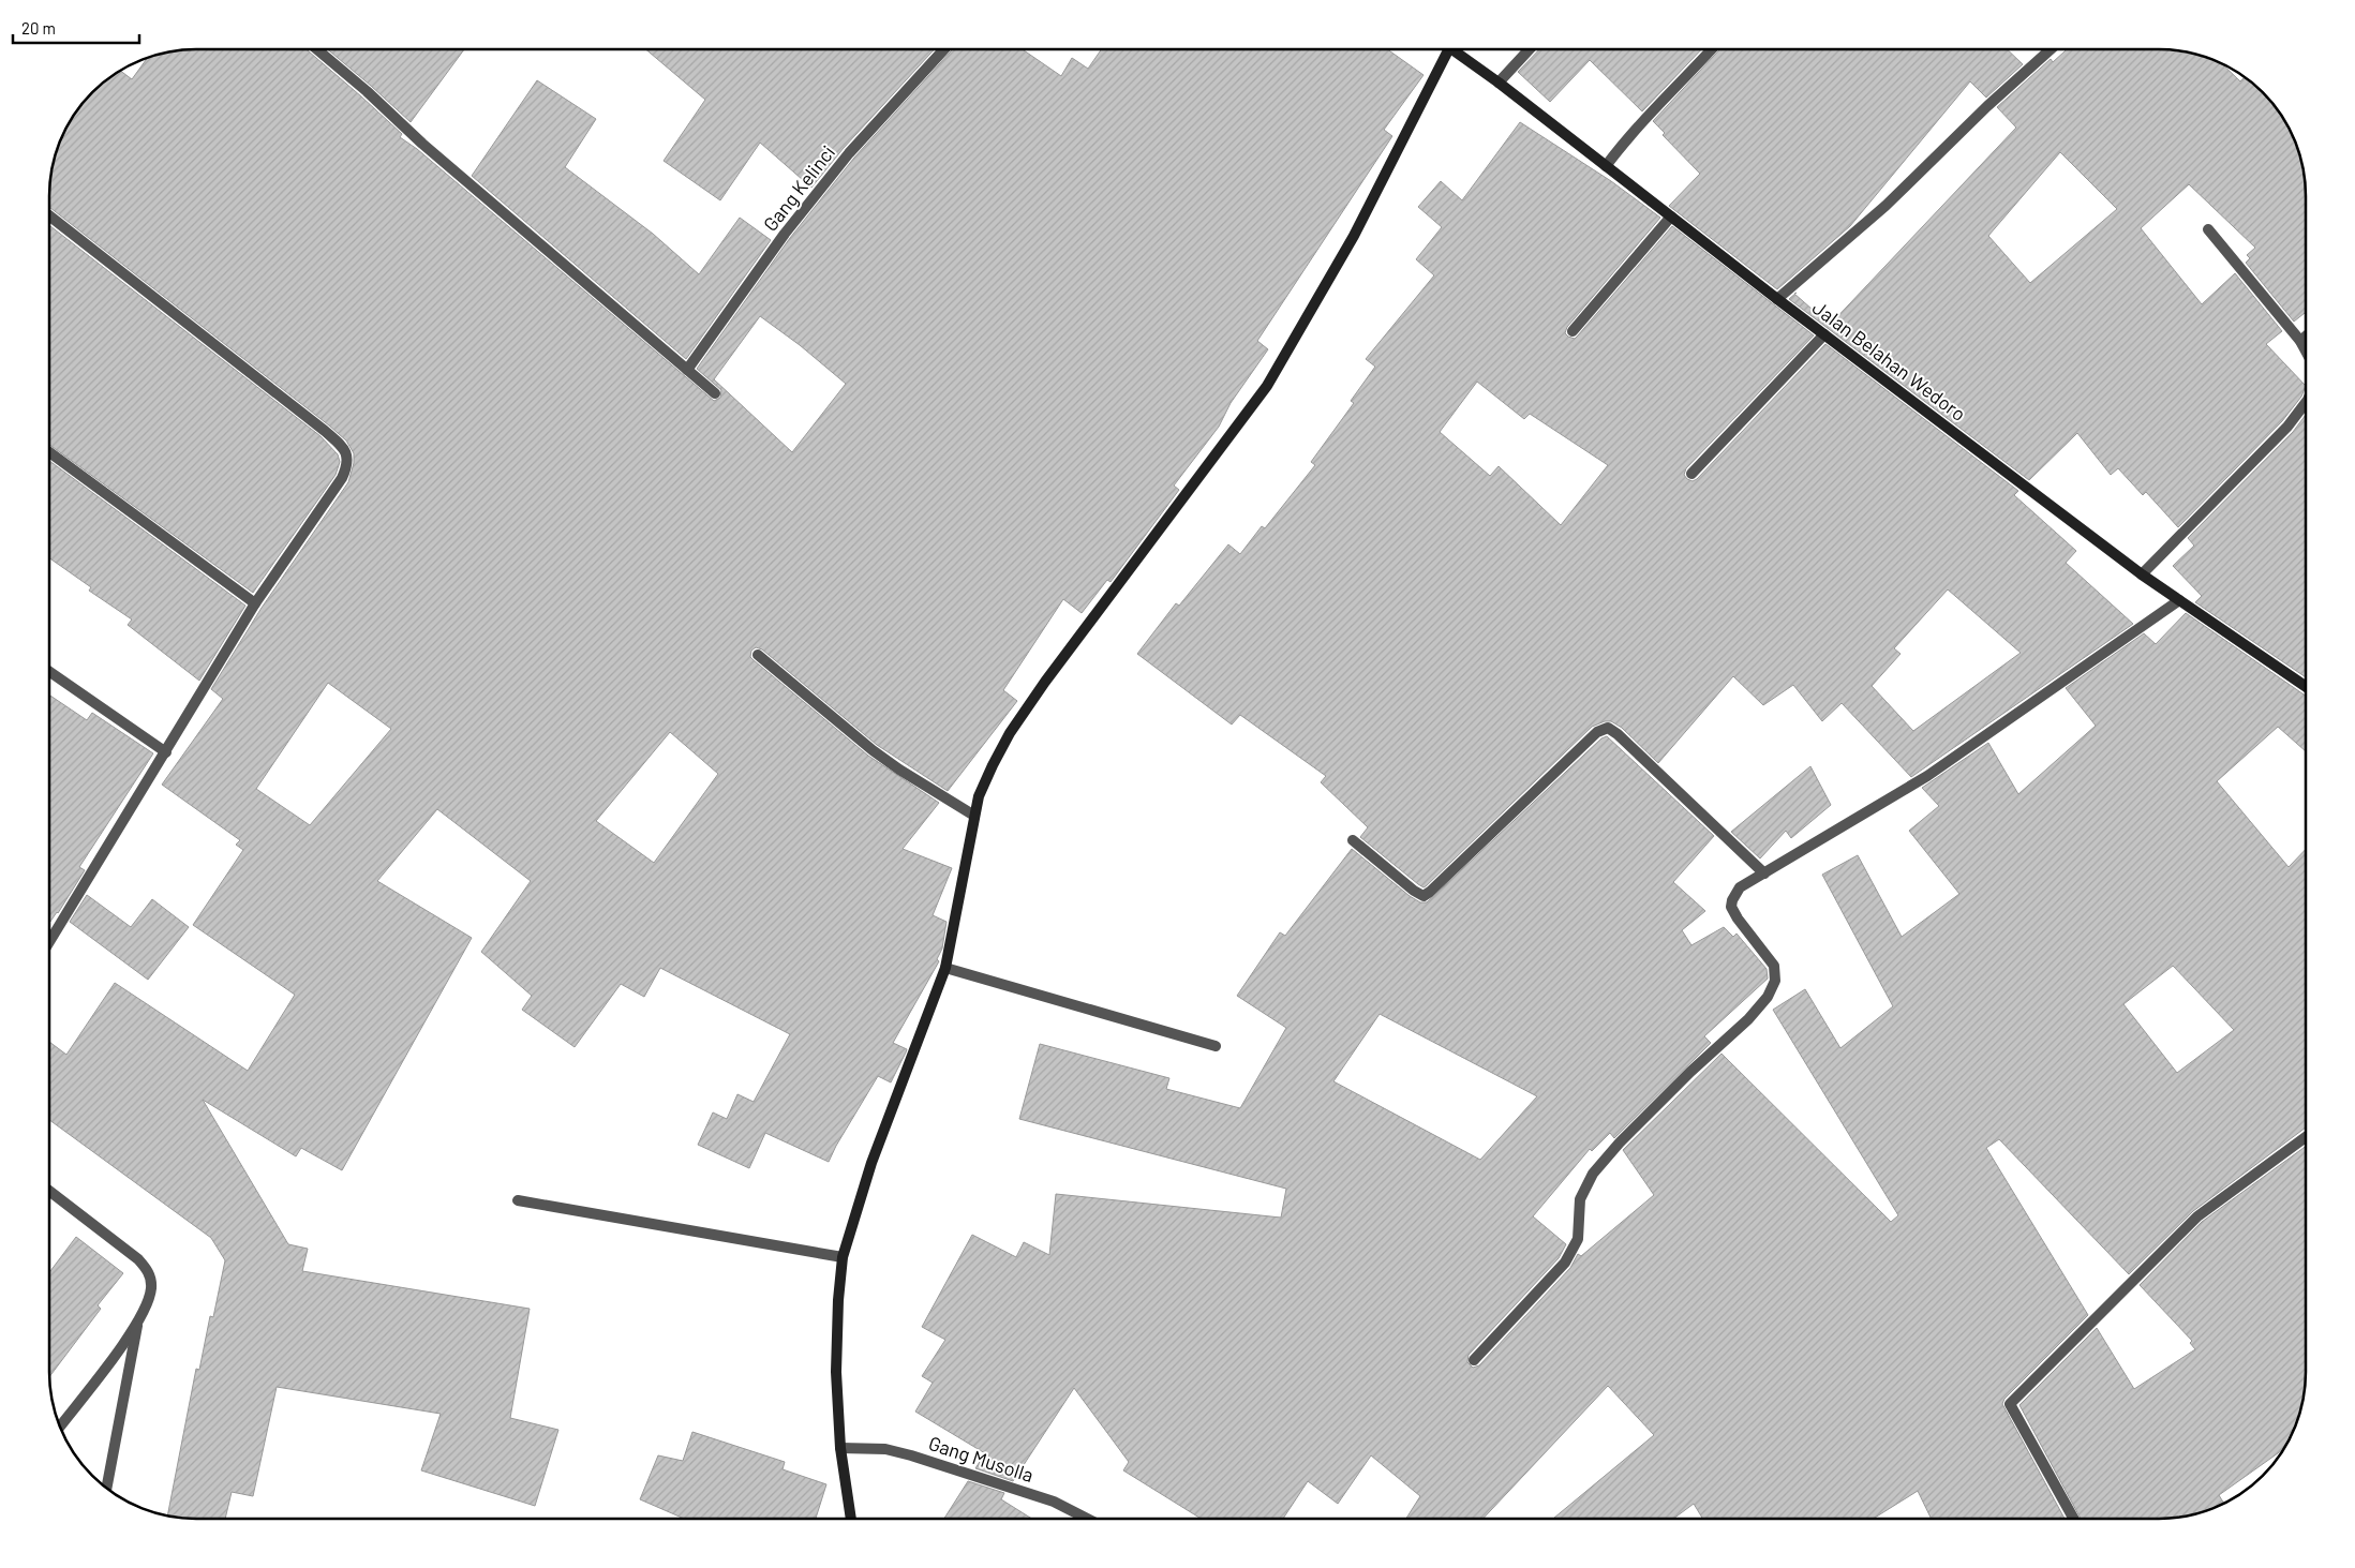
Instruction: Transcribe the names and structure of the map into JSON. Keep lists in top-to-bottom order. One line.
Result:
{"streets":{"street":["Gang Kelinci","Jalan Belahan Wedoro","Gang Musolla"]},"scale_bar":"20 m"}
